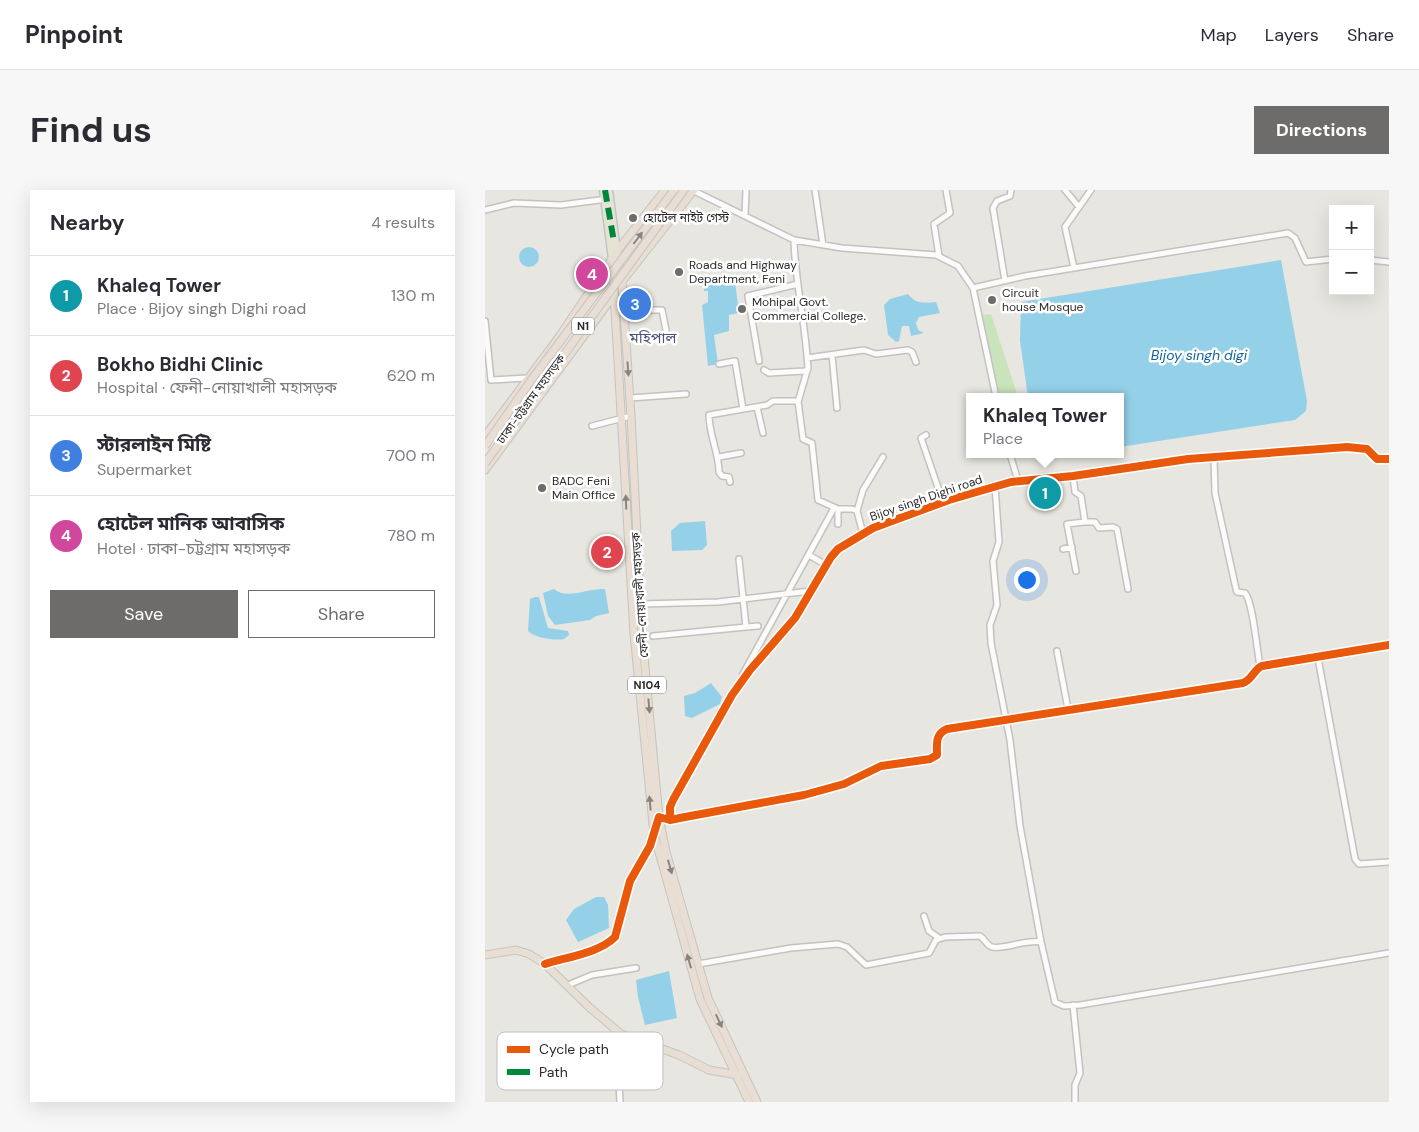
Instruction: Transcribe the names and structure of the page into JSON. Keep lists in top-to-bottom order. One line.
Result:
{"streets":{"highway":["N1","ঢাকা-চট্টগ্রাম মহাসড়ক","ফেনী-নোয়াখালী মহাসড়ক","N104"],"street":["Bijoy singh Dighi road"]},"crossings":[["ফেনী-নোয়াখালী মহাসড়ক","N104"]],"districts":["মহিপাল"],"water":["Bijoy singh digi"],"places":["হোটেল নাইট গেস্ট","Roads and Highway Department, Feni","Circuit house Mosque","Mohipal Govt. Commercial College.","BADC Feni Main Office"],"legend":["Cycle path","Path"],"page":{"header":"Pinpoint","nav":["Map","Layers","Share"],"buttons":["Directions",["Save","Share"]],"title":"Find us","heading":["Nearby","4 results"],"map_buttons":["+","−"],"list":[{"mark":"1","name":"Khaleq Tower","note":"Place · Bijoy singh Dighi road","value":"130 m"},{"mark":"2","name":"Bokho Bidhi Clinic","note":"Hospital · ফেনী-নোয়াখালী মহাসড়ক","value":"620 m"},{"mark":"3","name":"স্টারলাইন মিষ্টি","note":"Supermarket","value":"700 m"},{"mark":"4","name":"হোটেল মানিক আবাসিক","note":"Hotel · ঢাকা-চট্টগ্রাম মহাসড়ক","value":"780 m"}],"pins":["4","3","1","2"],"popup":["Khaleq Tower","Place"]}}
